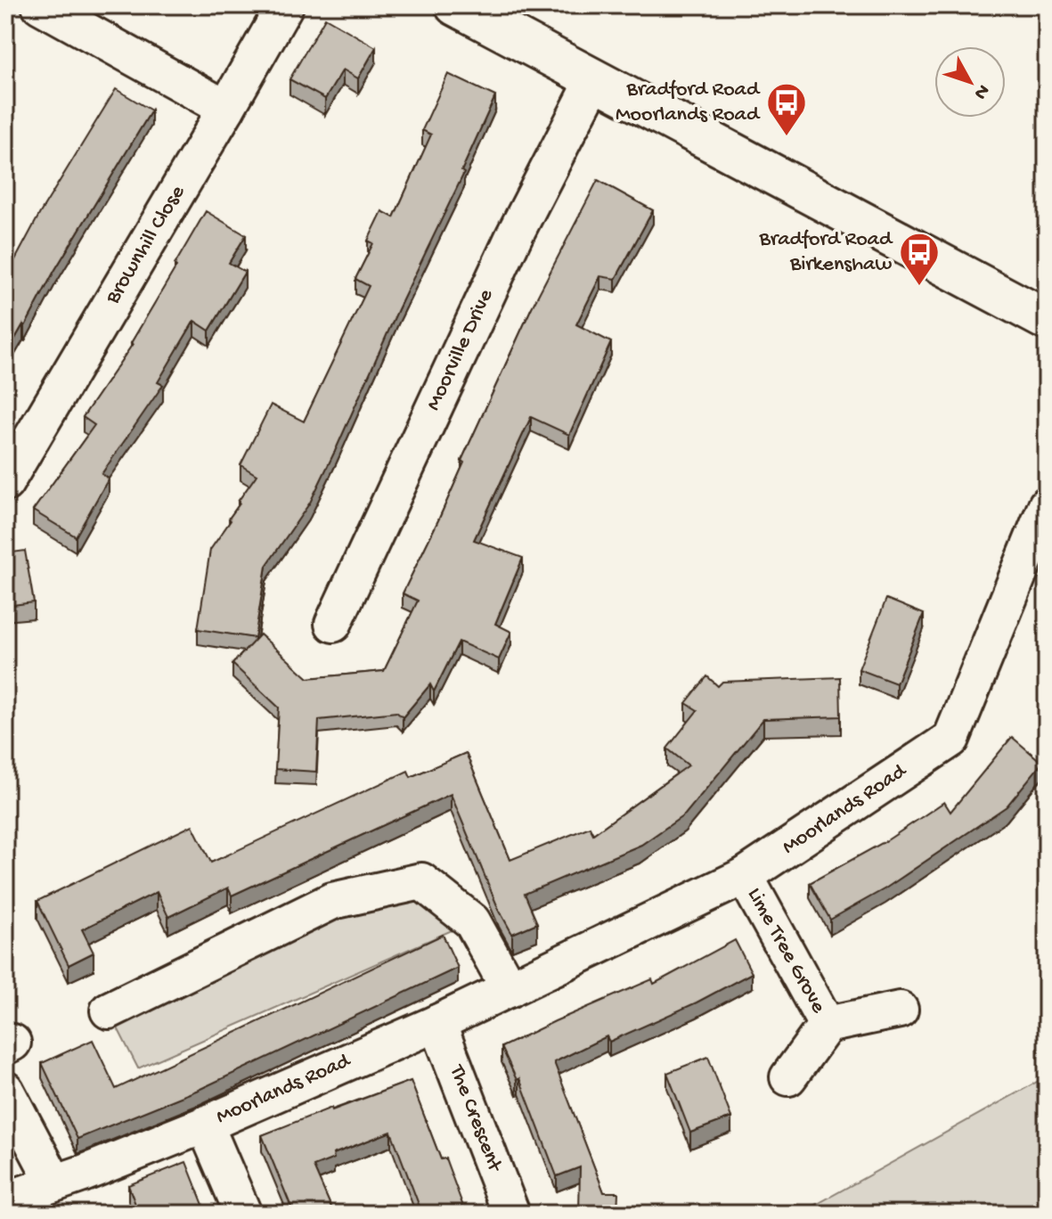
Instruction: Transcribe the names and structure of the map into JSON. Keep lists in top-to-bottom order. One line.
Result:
{"streets":{"street":["Brownhill Close","Moorville Drive","Moorlands Road","Lime Tree Grove","The Crescent"]},"crossings":[["Moorlands Road","Lime Tree Grove"],["Moorlands Road","The Crescent"]],"places":{"bus stop":["Bradford Road Moorlands Road","Bradford Road Birkenshaw"]},"north":"bottom right"}
